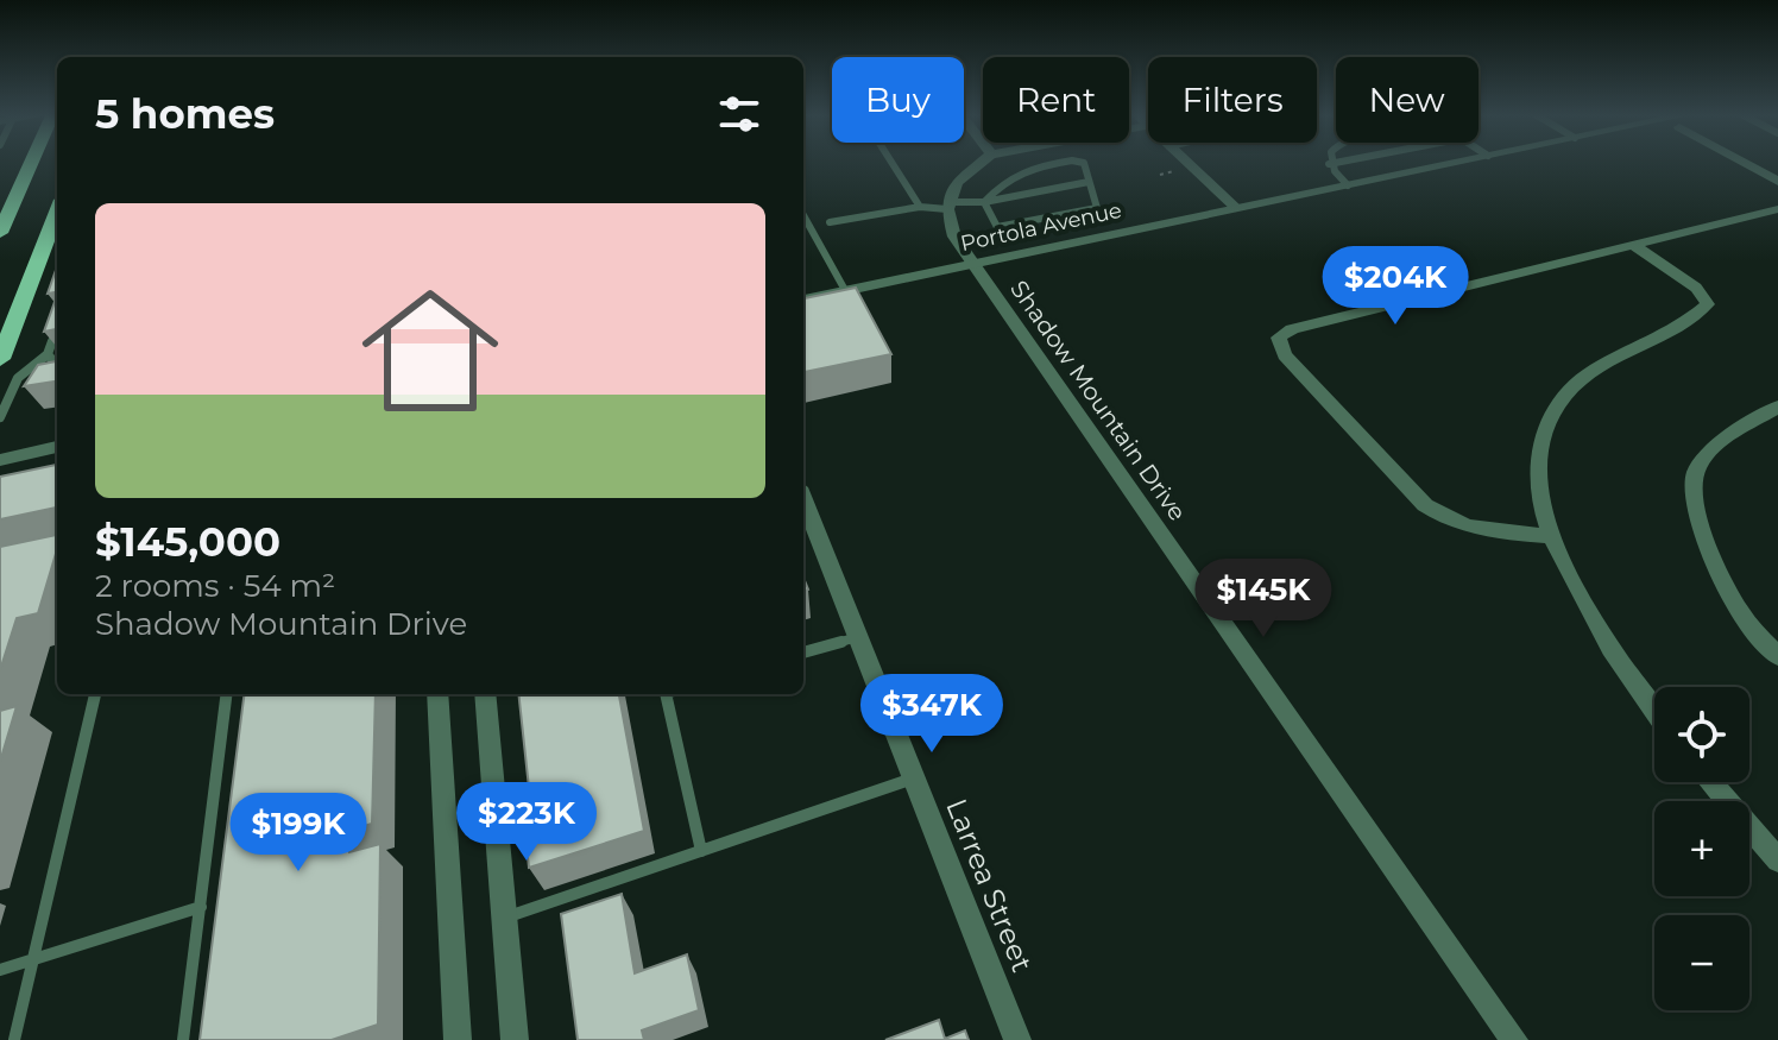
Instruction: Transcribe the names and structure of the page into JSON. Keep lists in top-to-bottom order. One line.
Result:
{"streets":{"street":["Portola Avenue","Shadow Mountain Drive","Larrea Street"]},"crossings":[["Portola Avenue","Shadow Mountain Drive"]],"page":{"chip":["Buy","Rent","Filters","New"],"heading":"5 homes","list":[{"name":"$145,000","note":"2 rooms · 54 m² · Shadow Mountain Drive"}],"price":["$204K","$145K","$347K","$223K","$199K"],"map_buttons":["+","−"]}}
